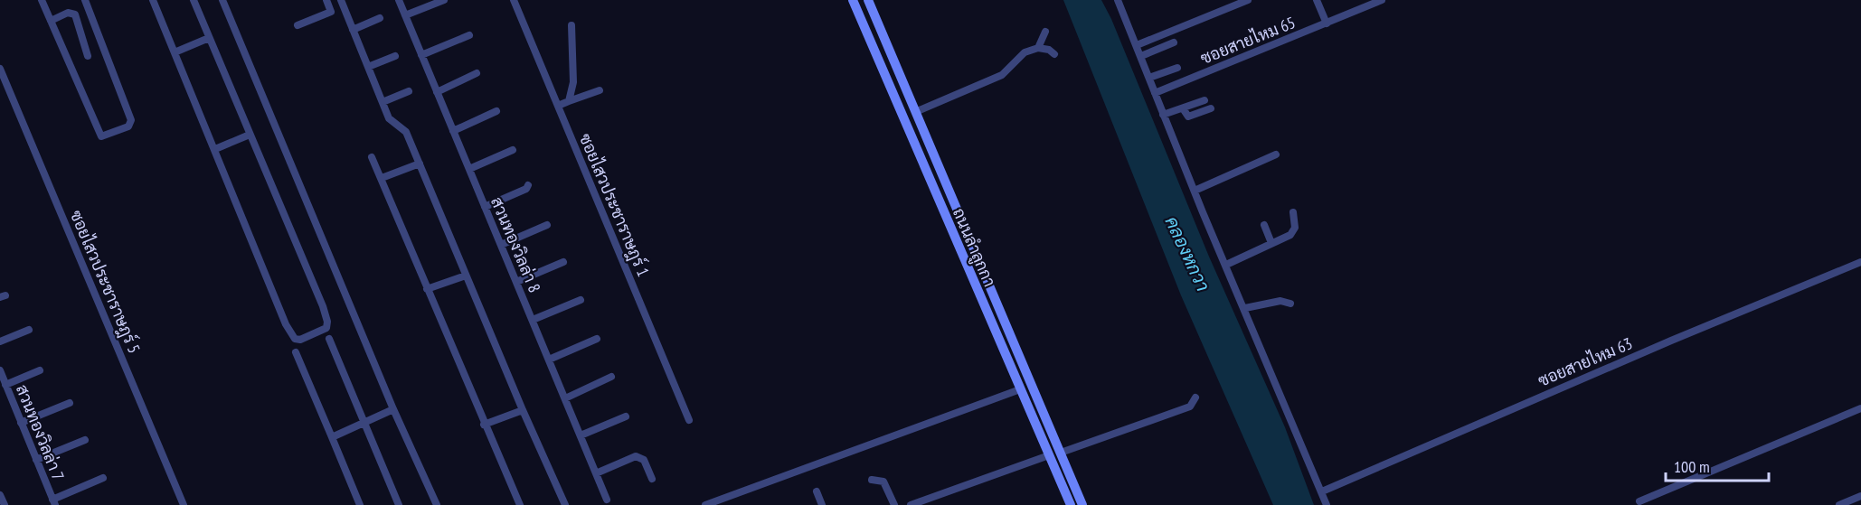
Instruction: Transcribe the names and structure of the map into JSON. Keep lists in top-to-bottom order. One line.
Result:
{"streets":{"main road":["ถนนลำลูกกา"],"street":["ซอยสายไหม 65","ซอยไสวประชาราษฎร์ 1","สวนทองวิลล่า 8","ซอยไสวประชาราษฎร์ 5","ซอยสายไหม 63","สวนทองวิลล่า 7"]},"water":["คลองหกวา"],"scale_bar":"100 m"}
